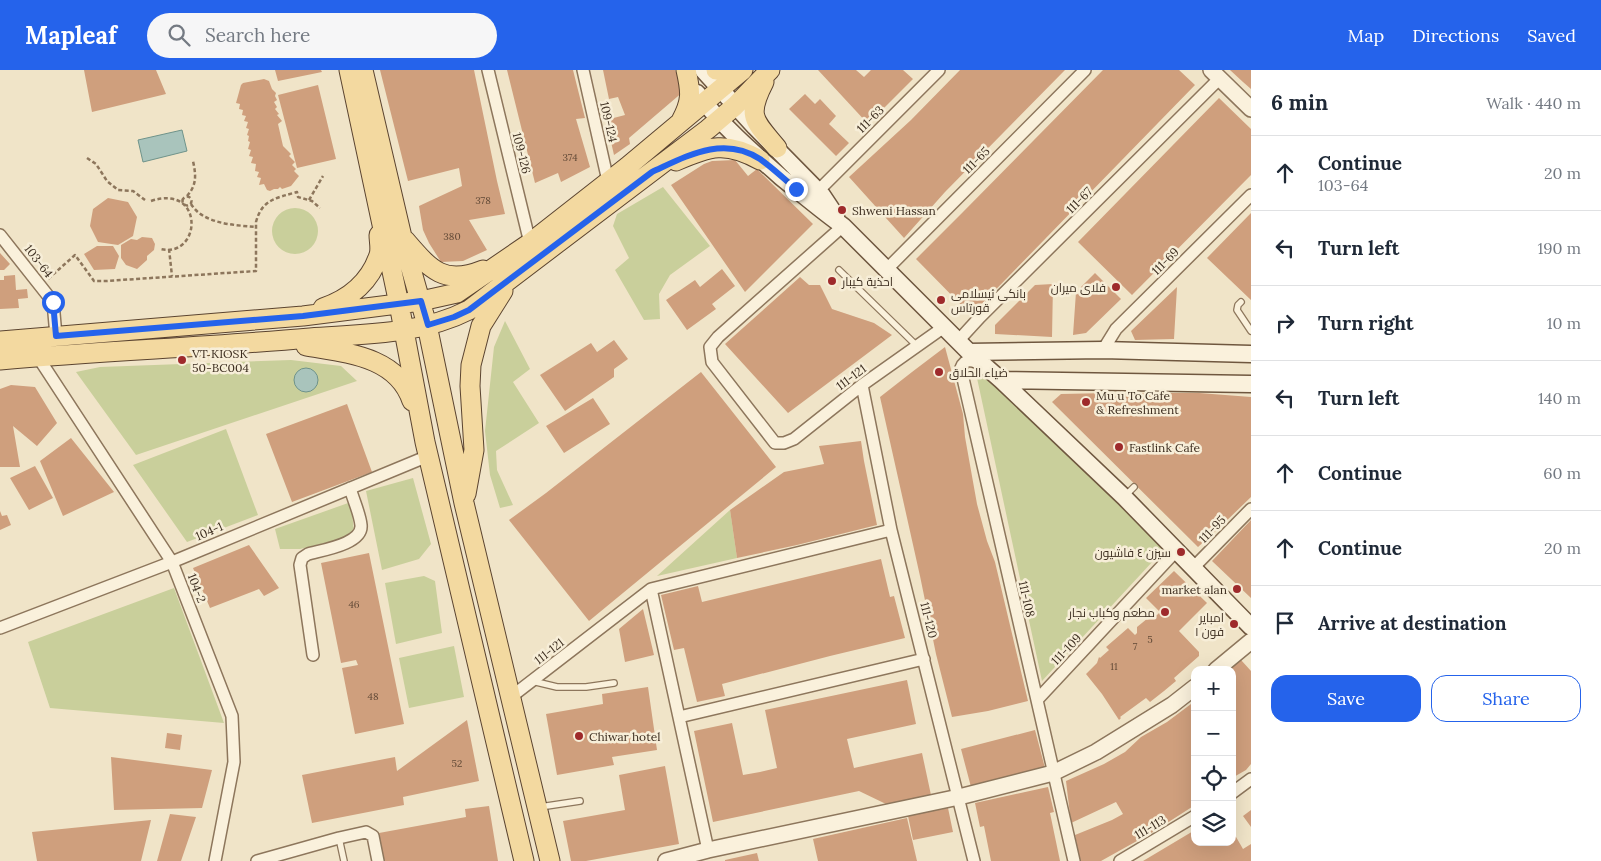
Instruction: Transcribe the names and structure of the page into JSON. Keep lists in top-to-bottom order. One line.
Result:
{"streets":{"street":["111-63","109-124","109-126","111-65","111-67","103-64","111-69","111-121","111-95","104-1","104-2","111-108","111-120","111-109","111-113"]},"crossings":[["111-121","111-120"],["104-1","104-2"],["111-108","111-109"]],"places":["Shweni Hassan","احذية كيبار","فلای میران","بانکی ئیسلامی قورتاس","VT KIOSK 50-BC004","ضياء الحلاق","Mu u To Cafe & Refreshment","Fastlink Cafe","سيزن ٤ فاشيون","market alan","مطعم وكباب نجار","امباير فون ١","Chiwar hotel"],"house_numbers":["374","378","380","46","5","7","11","48","52"],"page":{"header":"Mapleaf","search":"Search here","nav":["Map","Directions","Saved"],"heading":["6 min","Walk · 440 m"],"list":[["Continue","103-64","20 m"],["Turn left","190 m"],["Turn right","10 m"],["Turn left","140 m"],["Continue","60 m"],["Continue","20 m"],"Arrive at destination"],"buttons":["Save","Share"],"map_buttons":["+","−"]}}
